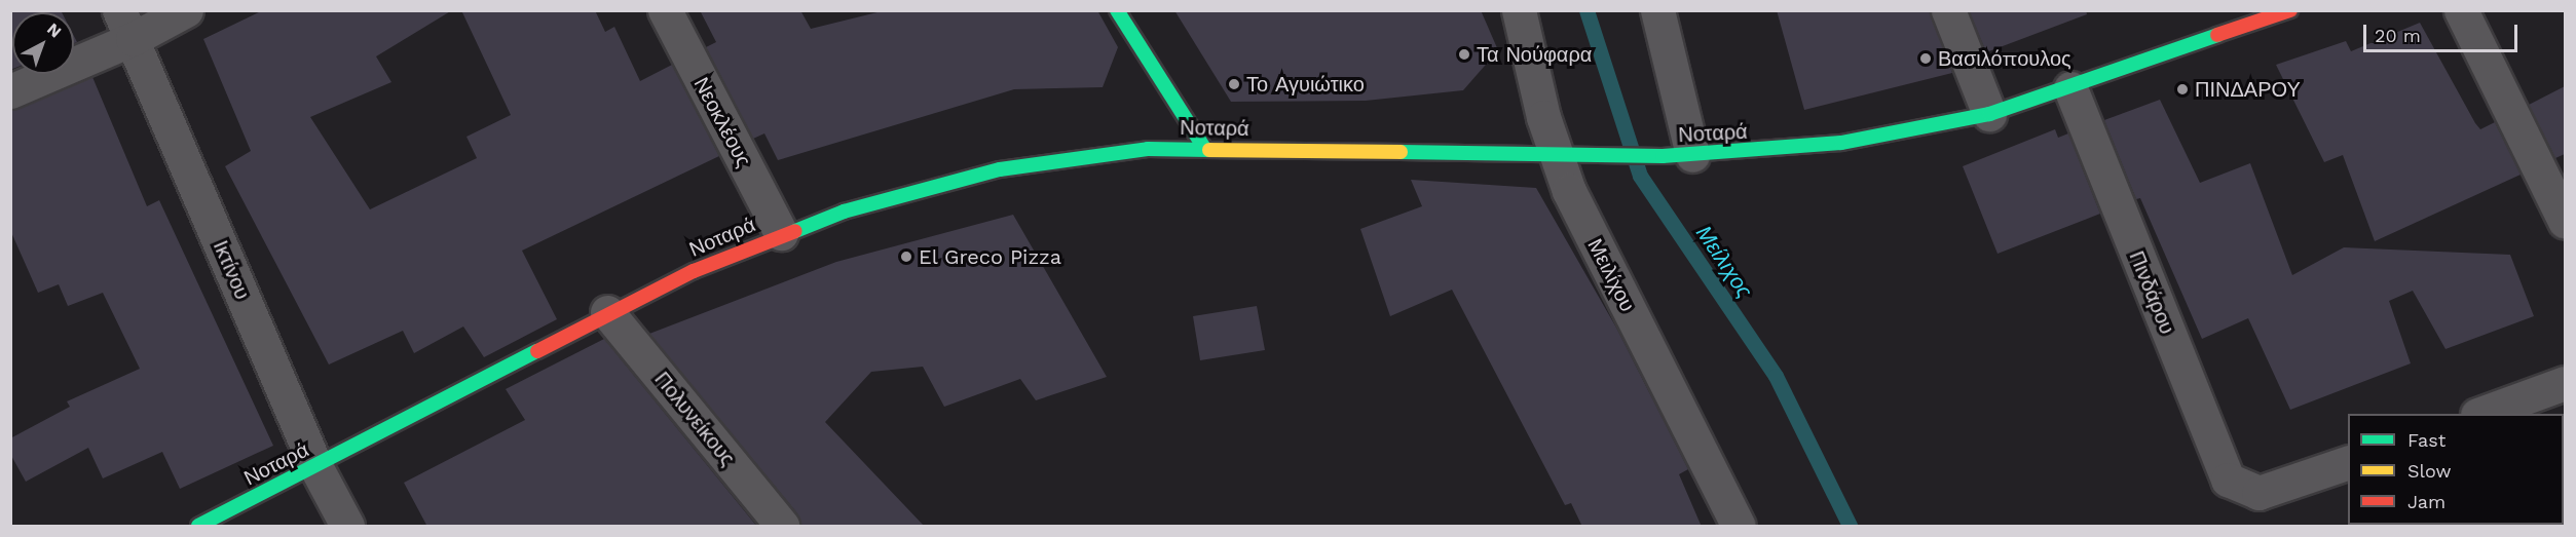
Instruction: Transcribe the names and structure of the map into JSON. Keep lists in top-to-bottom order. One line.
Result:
{"streets":{"main road":["Νοταρά"],"street":["Νεοκλέους","Ικτίνου","Μειλίχου","Πινδάρου","Πολυνείκους"]},"crossings":[["Νεοκλέους","Νοταρά"],["Νοταρά","Ικτίνου"],["Νοταρά","Μειλίχου"],["Νοταρά","Πινδάρου"],["Νοταρά","Πολυνείκους"]],"water":["Μείλιχος"],"places":["Τα Νούφαρα","Βασιλόπουλος","Το Αγυιώτικο","ΠΙΝΔΑΡΟΥ","El Greco Pizza"],"legend":["Fast","Slow","Jam"],"scale_bar":"20 m","north":"top right"}
